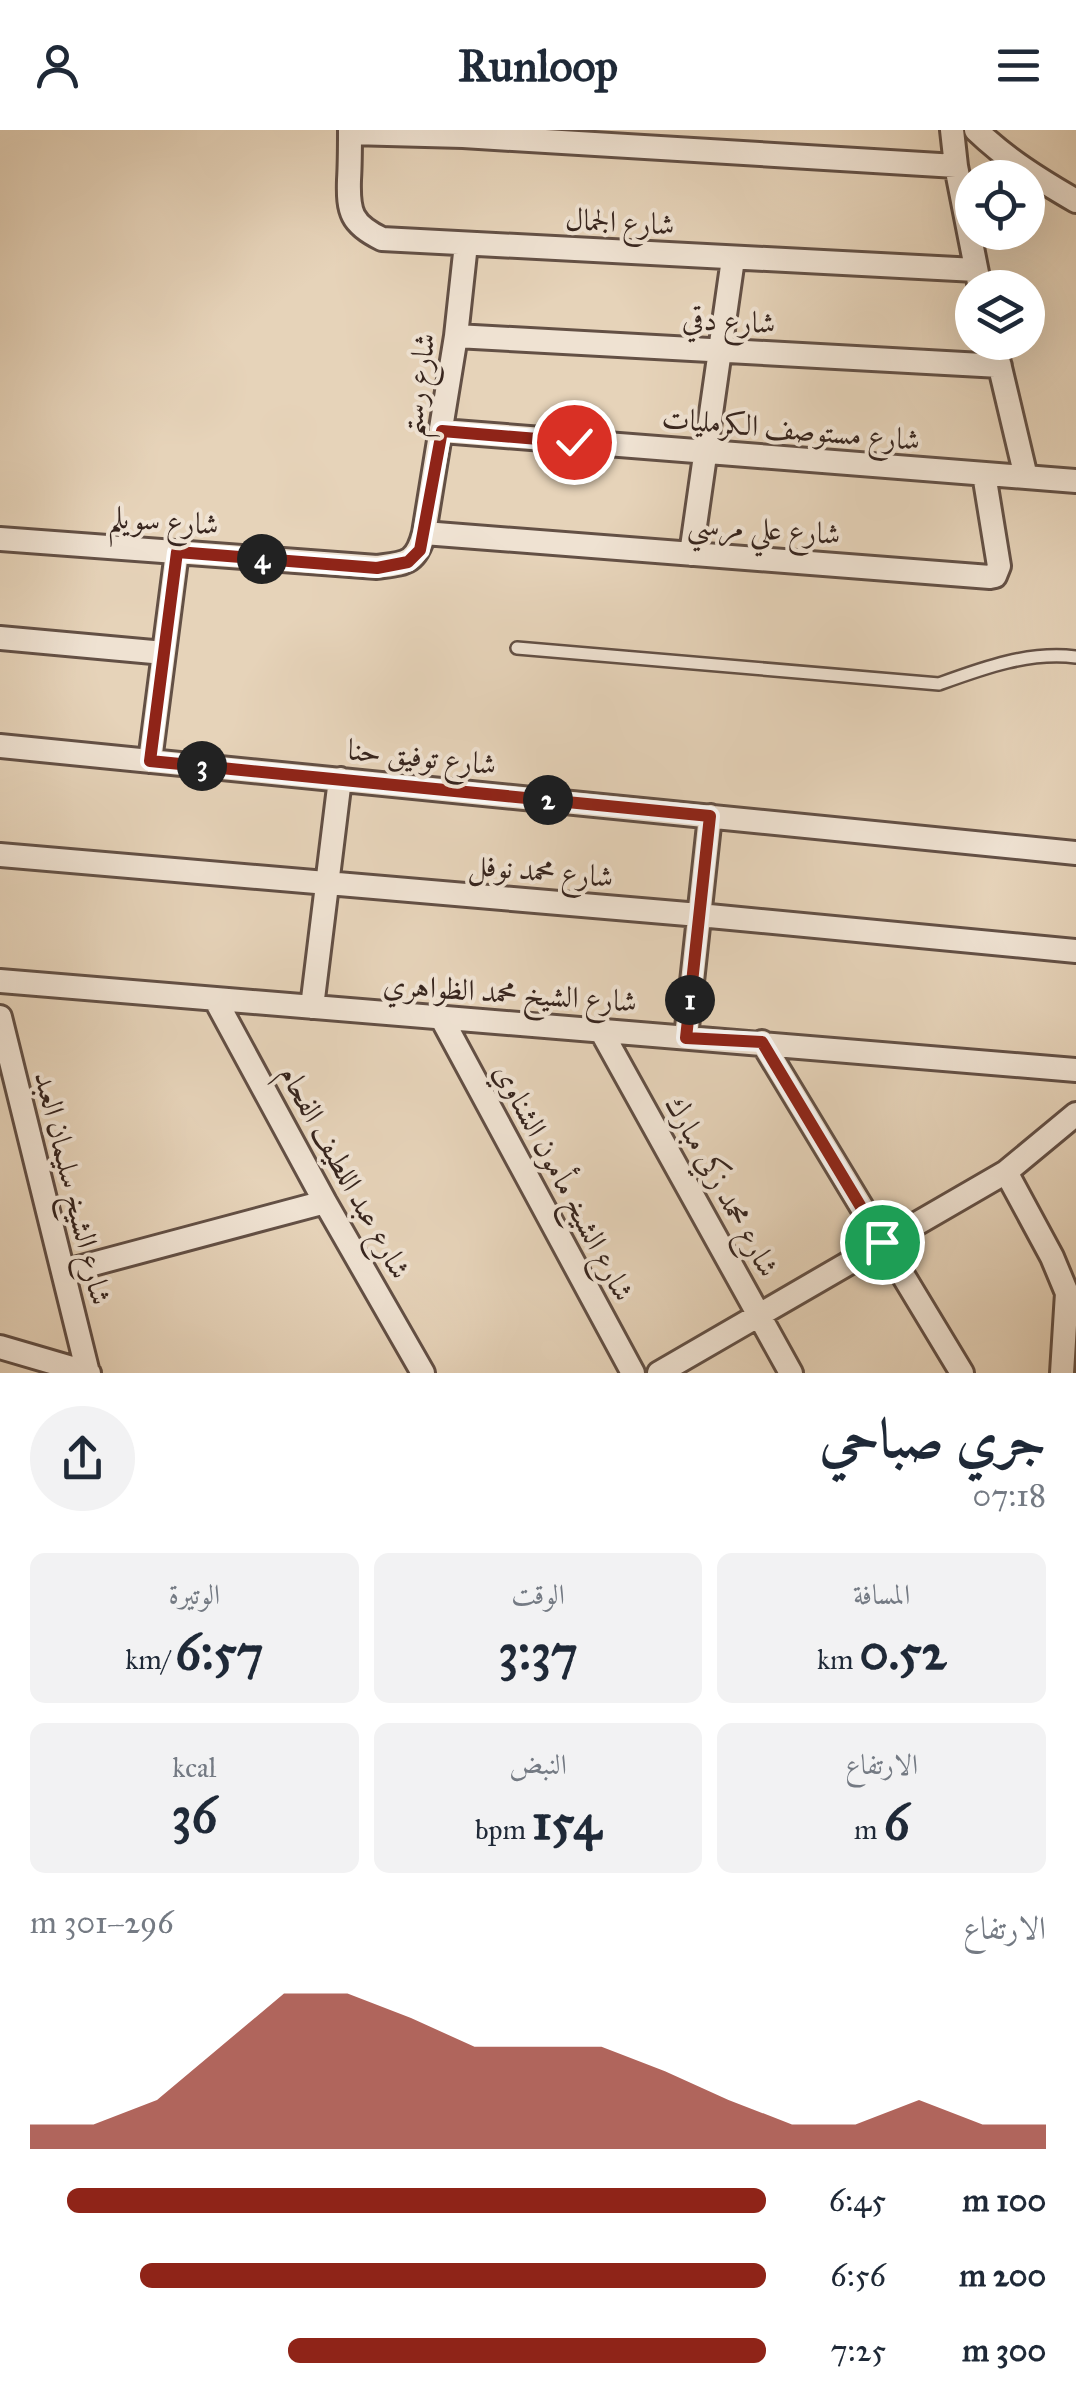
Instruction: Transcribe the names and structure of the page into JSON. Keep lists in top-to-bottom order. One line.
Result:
{"streets":{"street":["شارع الجمال","شارع دقي","شارع رستم","شارع مستوصف الكرمليات","شارع سويلم","شارع علي مرسي","شارع توفيق حنا","شارع محمد نوفل","شارع الشيخ محمد الظواهري","شارع عبد اللطيف الفحام","شارع الشيخ مأمون الشناوي","شارع محمد زكي مبارك","شارع الشيخ سليمان العبد"]},"crossings":[["شارع الجمال","شارع رستم"],["شارع دقي","شارع رستم"],["شارع رستم","شارع مستوصف الكرمليات"],["شارع رستم","شارع سويلم"],["شارع رستم","شارع علي مرسي"],["شارع مستوصف الكرمليات","شارع علي مرسي"],["شارع سويلم","شارع علي مرسي"],["شارع الشيخ محمد الظواهري","شارع عبد اللطيف الفحام"],["شارع الشيخ محمد الظواهري","شارع الشيخ مأمون الشناوي"],["شارع الشيخ محمد الظواهري","شارع محمد زكي مبارك"]],"page":{"header":"Runloop","pins":["4","3","2","1"],"heading":["جري صباحي","07:18"],"stats":[["المسافة","0.52 km"],["الوقت","3:37"],["الوتيرة","6:57 /km"],["الارتفاع","6 m"],["النبض","154 bpm"],["kcal","36"]],"chart":["الارتفاع","296–301 m"],"list":[{"name":"100 m","note":"6:45"},{"name":"200 m","note":"6:56"},{"name":"300 m","note":"7:25"}]}}
